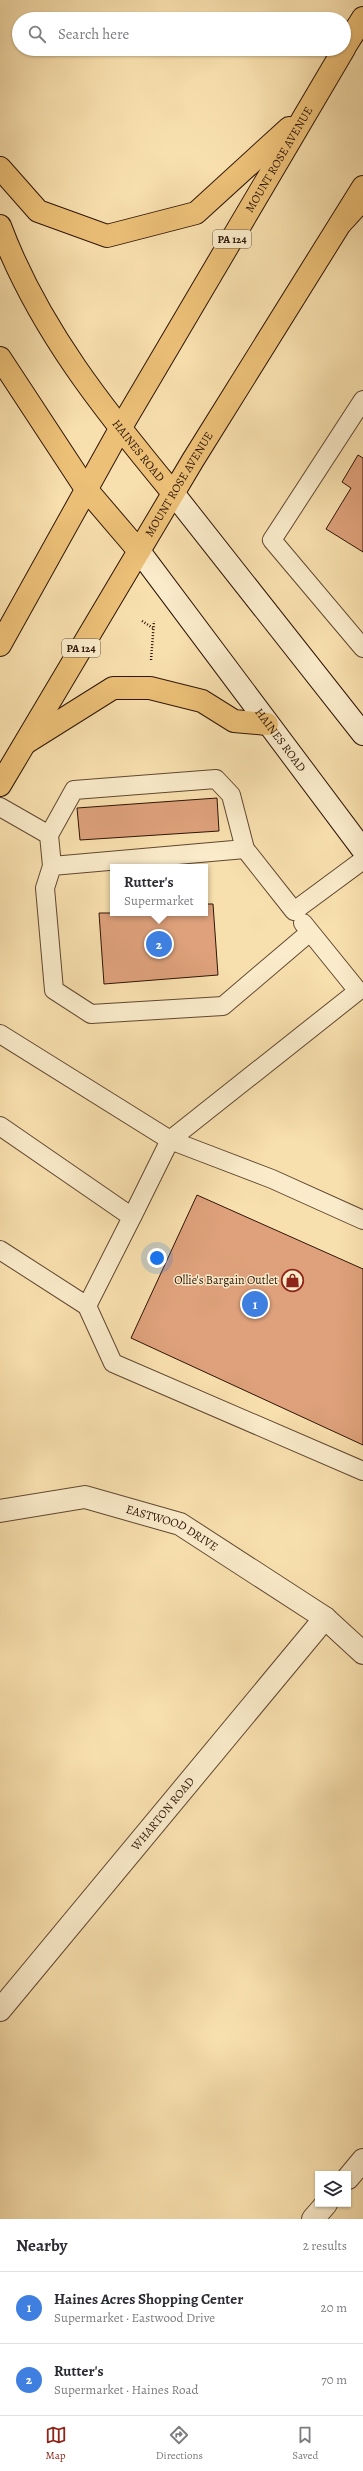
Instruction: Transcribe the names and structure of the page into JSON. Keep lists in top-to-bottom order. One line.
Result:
{"streets":{"main road":["MOUNT ROSE AVENUE","PA 124","HAINES ROAD"],"street":["EASTWOOD DRIVE","WHARTON ROAD"]},"crossings":[["MOUNT ROSE AVENUE","HAINES ROAD"],["EASTWOOD DRIVE","WHARTON ROAD"]],"places":{"shop":["Ollie's Bargain Outlet"]},"page":{"search":"Search here","popup":["Rutter's","Supermarket"],"pins":["2","1"],"heading":["Nearby","2 results"],"list":[{"mark":"1","name":"Haines Acres Shopping Center","note":"Supermarket · Eastwood Drive","value":"20 m"},{"mark":"2","name":"Rutter's","note":"Supermarket · Haines Road","value":"70 m"}],"nav":["Map","Directions","Saved"]}}
